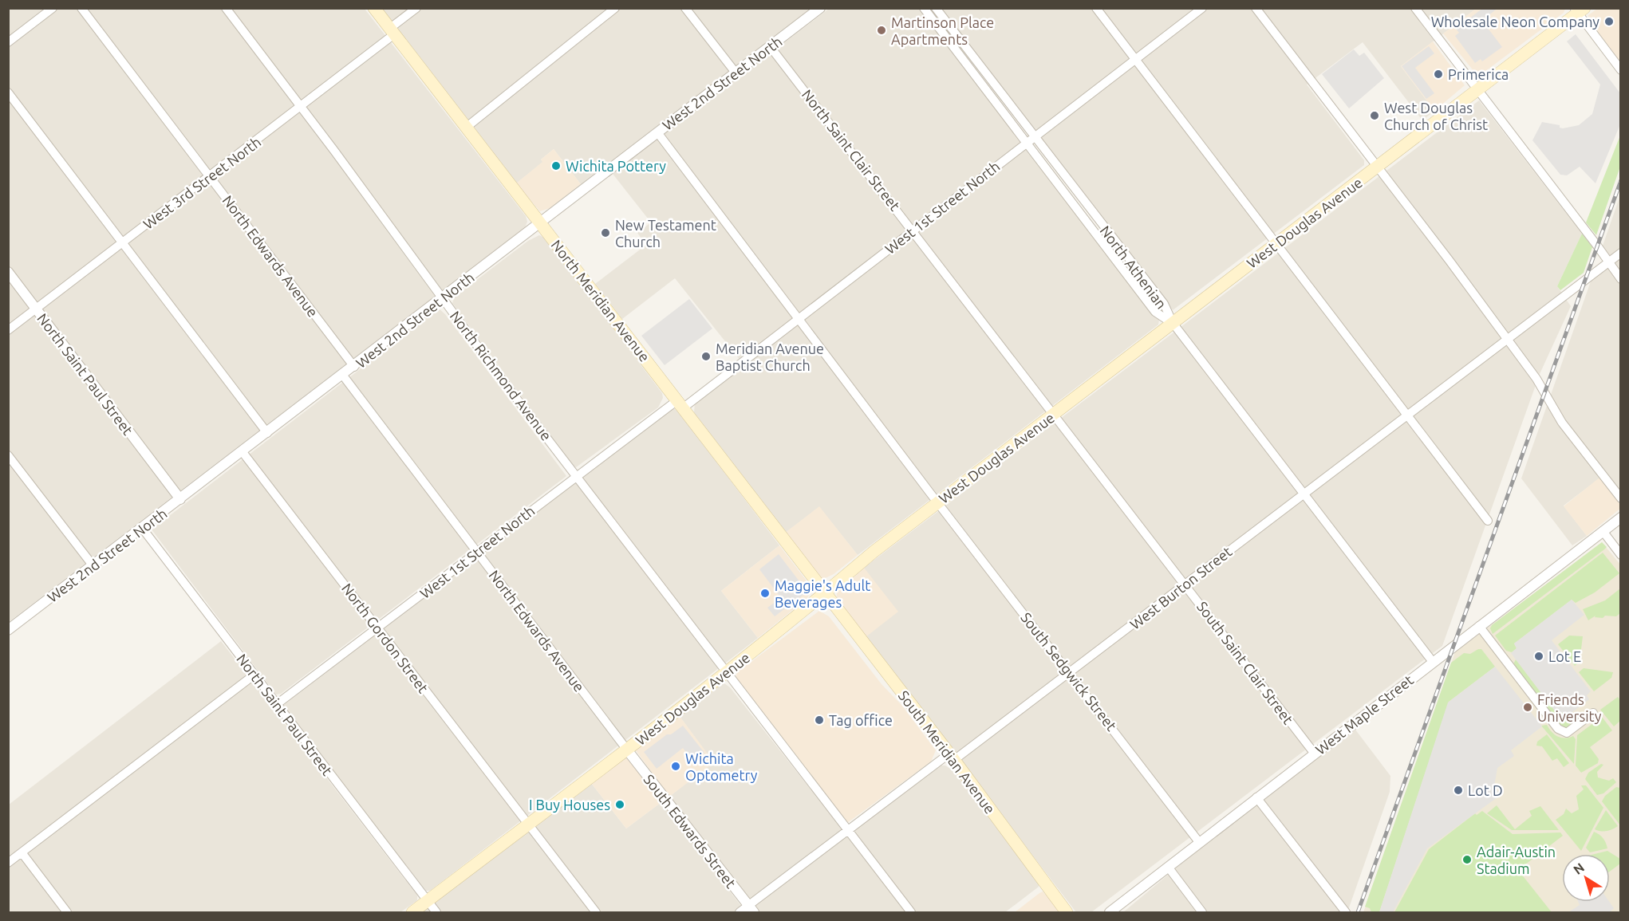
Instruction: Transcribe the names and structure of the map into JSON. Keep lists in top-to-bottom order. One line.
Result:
{"streets":{"main road":["West Douglas Avenue","North Meridian Avenue","South Meridian Avenue"],"street":["West 2nd Street North","North Saint Clair Street","West 3rd Street North","West 1st Street North","North Edwards Avenue","North Athenian","North Saint Paul Street","North Richmond Avenue","West Burton Street","North Gordon Street","South Saint Clair Street","South Sedgwick Street","West Maple Street","South Edwards Street"]},"crossings":[["West 2nd Street North","North Saint Clair Street"],["West 2nd Street North","North Edwards Avenue"],["West 2nd Street North","North Meridian Avenue"],["West 2nd Street North","North Saint Paul Street"],["West 2nd Street North","North Richmond Avenue"],["West 2nd Street North","North Gordon Street"],["West 2nd Street North","South Sedgwick Street"],["North Saint Clair Street","West 1st Street North"],["North Saint Clair Street","West Douglas Avenue"],["North Saint Clair Street","South Saint Clair Street"],["West 3rd Street North","North Edwards Avenue"],["West 3rd Street North","North Meridian Avenue"],["West 3rd Street North","North Saint Paul Street"],["West 3rd Street North","North Richmond Avenue"],["West 1st Street North","North Edwards Avenue"],["West 1st Street North","North Athenian"],["West 1st Street North","North Meridian Avenue"],["West 1st Street North","North Saint Paul Street"],["West 1st Street North","North Richmond Avenue"],["West 1st Street North","North Gordon Street"],["West 1st Street North","South Sedgwick Street"],["West Douglas Avenue","North Edwards Avenue"],["West Douglas Avenue","North Athenian"],["West Douglas Avenue","North Meridian Avenue"],["West Douglas Avenue","North Saint Paul Street"],["West Douglas Avenue","North Richmond Avenue"],["West Douglas Avenue","North Gordon Street"],["West Douglas Avenue","South Saint Clair Street"],["West Douglas Avenue","South Sedgwick Street"],["West Douglas Avenue","South Meridian Avenue"],["West Douglas Avenue","South Edwards Street"],["North Edwards Avenue","South Edwards Street"],["North Meridian Avenue","South Meridian Avenue"],["North Richmond Avenue","West Burton Street"],["West Burton Street","South Saint Clair Street"],["West Burton Street","South Sedgwick Street"],["West Burton Street","South Meridian Avenue"],["West Burton Street","South Edwards Street"],["South Saint Clair Street","West Maple Street"],["South Sedgwick Street","West Maple Street"]],"places":["Wholesale Neon Company","Martinson Place Apartments","Primerica","West Douglas Church of Christ","Wichita Pottery","New Testament Church","Meridian Avenue Baptist Church","Maggie's Adult Beverages","Lot E","Friends University","Tag office","Wichita Optometry","Lot D","I Buy Houses","Adair-Austin Stadium"],"north":"top left"}
